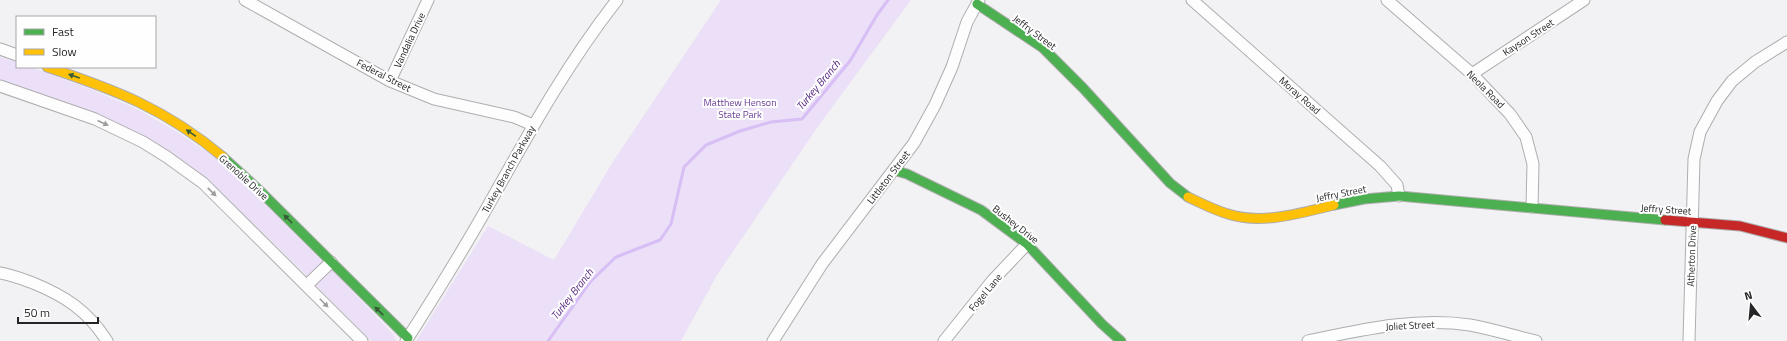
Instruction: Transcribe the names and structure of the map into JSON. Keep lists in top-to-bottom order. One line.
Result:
{"streets":{"street":["Jeffry Street","Kayson Street","Vandalia Drive","Federal Street","Neola Road","Moray Road","Turkey Branch Parkway","Grenoble Drive","Littleton Street","Bushey Drive","Atherton Drive","Fogel Lane","Joliet Street"]},"crossings":[["Jeffry Street","Neola Road"],["Jeffry Street","Moray Road"],["Jeffry Street","Littleton Street"],["Jeffry Street","Atherton Drive"],["Kayson Street","Neola Road"],["Vandalia Drive","Federal Street"],["Federal Street","Turkey Branch Parkway"],["Turkey Branch Parkway","Grenoble Drive"],["Littleton Street","Bushey Drive"],["Bushey Drive","Fogel Lane"]],"water":["Turkey Branch"],"parks":["Matthew Henson State Park"],"legend":["Fast","Slow"],"scale_bar":"50 m","north":"top"}
